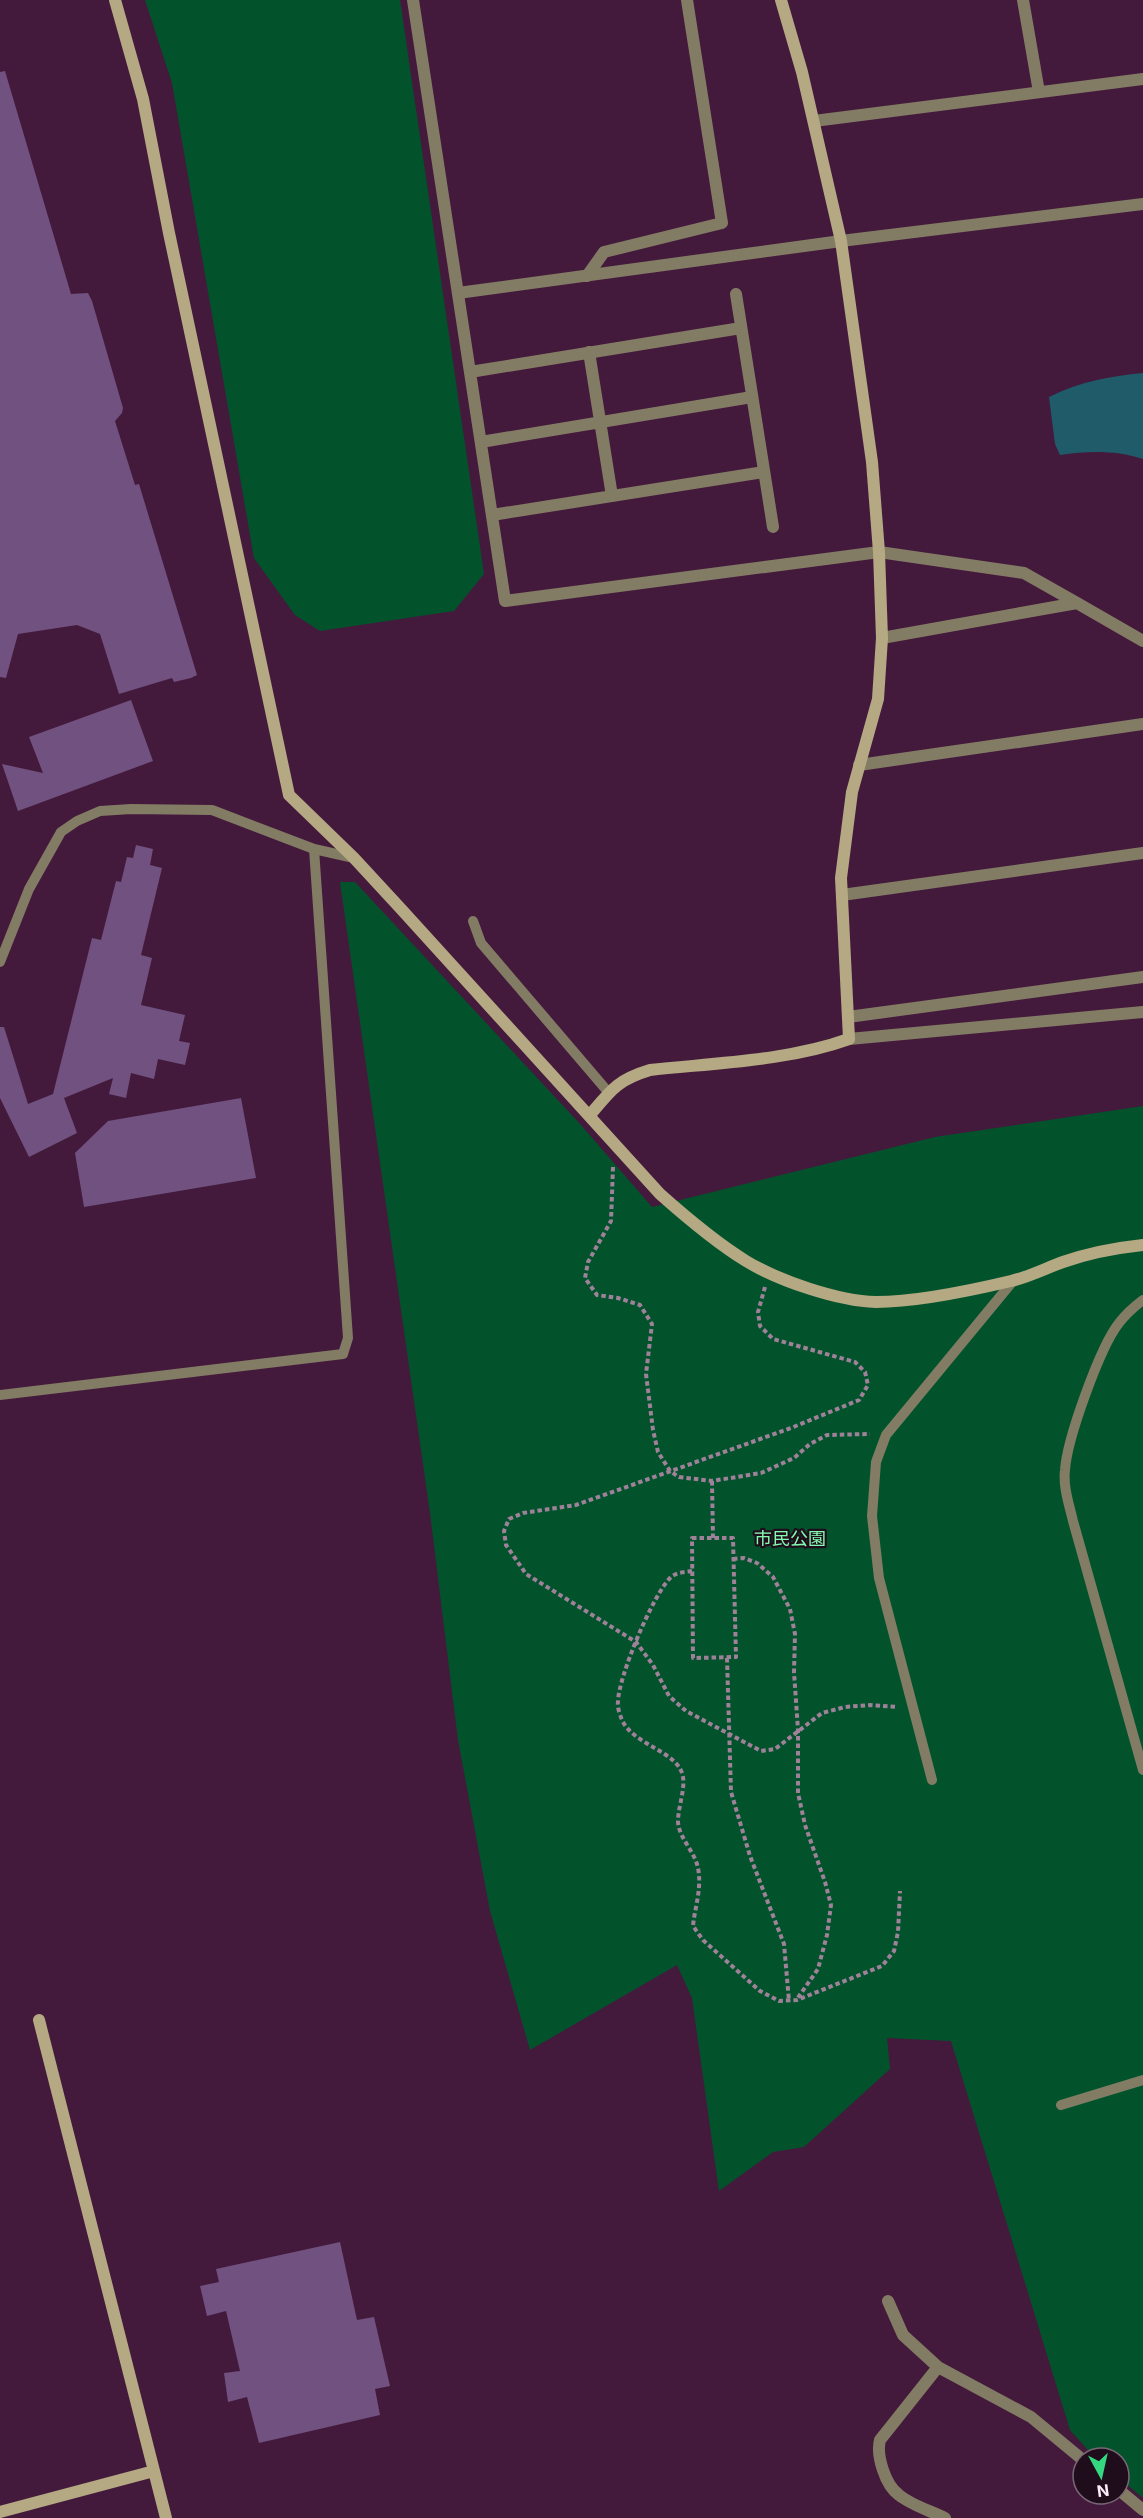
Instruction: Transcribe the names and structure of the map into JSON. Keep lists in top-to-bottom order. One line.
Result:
{"parks":["市民公園"],"north":"bottom"}
